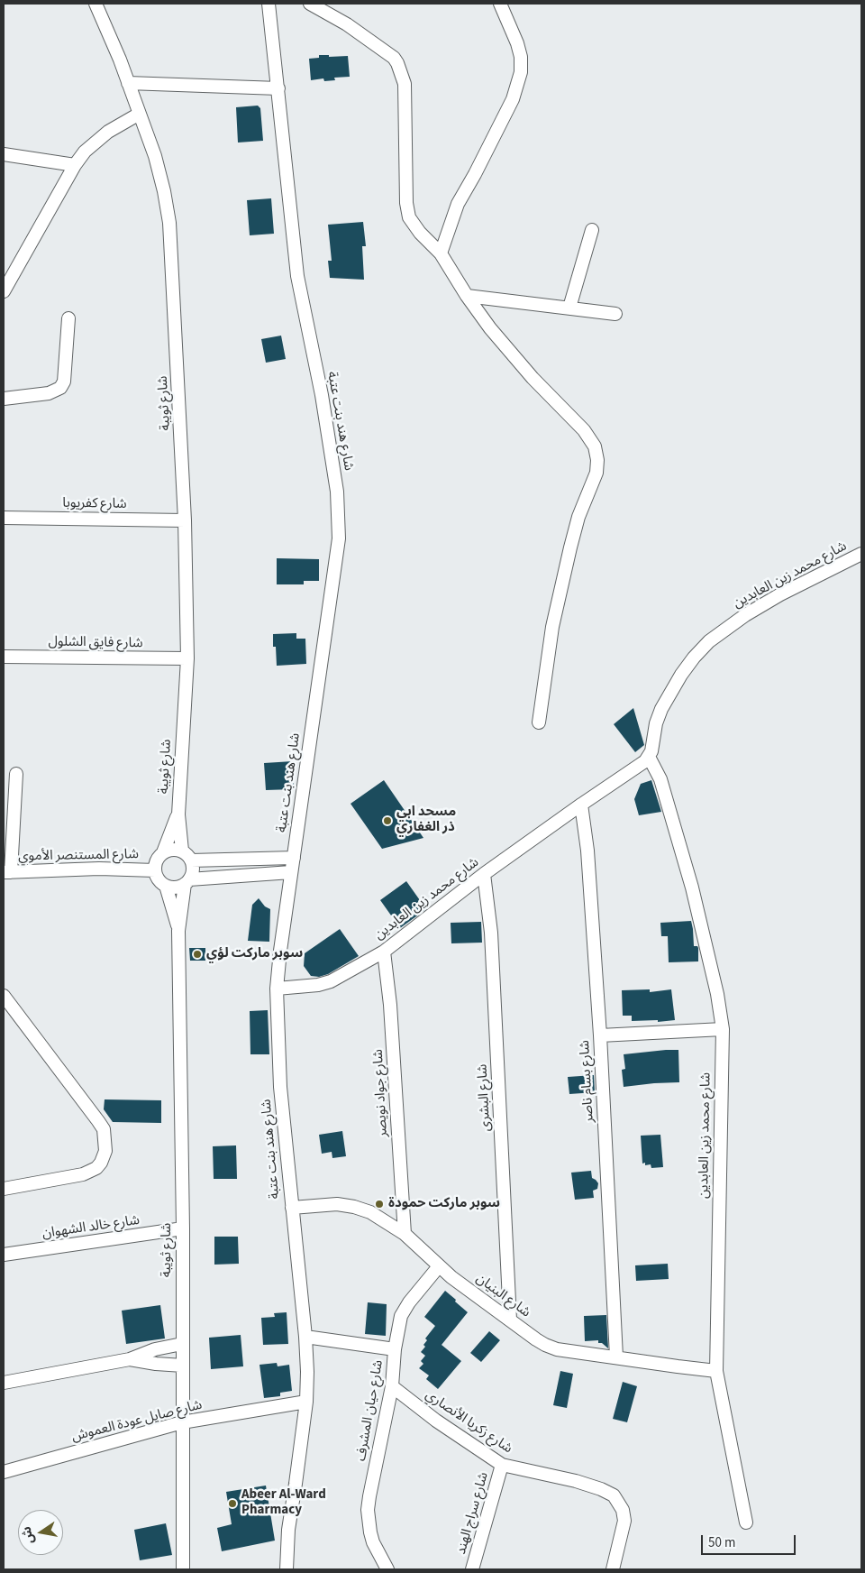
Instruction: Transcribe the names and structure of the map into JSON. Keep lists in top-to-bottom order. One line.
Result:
{"streets":{"street":["شارع ثويبة","شارع هند بنت عتبة","شارع كفريوبا","شارع محمد زين العابدين","شارع فايق الشلول","شارع المستنصر الأموي","شارع بسام ناصر","شارع جواد نويصر","شارع البشرى","شارع خالد الشهوان","شارع البنيان","شارع حيان المشرف","شارع صايل عودة العموش","شارع زكريا الأنصاري","شارع سراج الهند"]},"crossings":[["شارع ثويبة","شارع كفريوبا"],["شارع ثويبة","شارع فايق الشلول"],["شارع ثويبة","شارع المستنصر الأموي"],["شارع ثويبة","شارع خالد الشهوان"],["شارع ثويبة","شارع صايل عودة العموش"],["شارع هند بنت عتبة","شارع محمد زين العابدين"],["شارع هند بنت عتبة","شارع البنيان"],["شارع هند بنت عتبة","شارع صايل عودة العموش"],["شارع محمد زين العابدين","شارع بسام ناصر"],["شارع محمد زين العابدين","شارع جواد نويصر"],["شارع محمد زين العابدين","شارع البشرى"],["شارع محمد زين العابدين","شارع البنيان"],["شارع بسام ناصر","شارع البنيان"],["شارع جواد نويصر","شارع البنيان"],["شارع البشرى","شارع البنيان"],["شارع البنيان","شارع حيان المشرف"],["شارع حيان المشرف","شارع زكريا الأنصاري"],["شارع زكريا الأنصاري","شارع سراج الهند"]],"places":["مسحد ابي ذر الغفاري","سوبر ماركت لؤي","سوبر ماركت حمودة","Abeer Al-Ward Pharmacy"],"scale_bar":"50 m","north":"left"}
